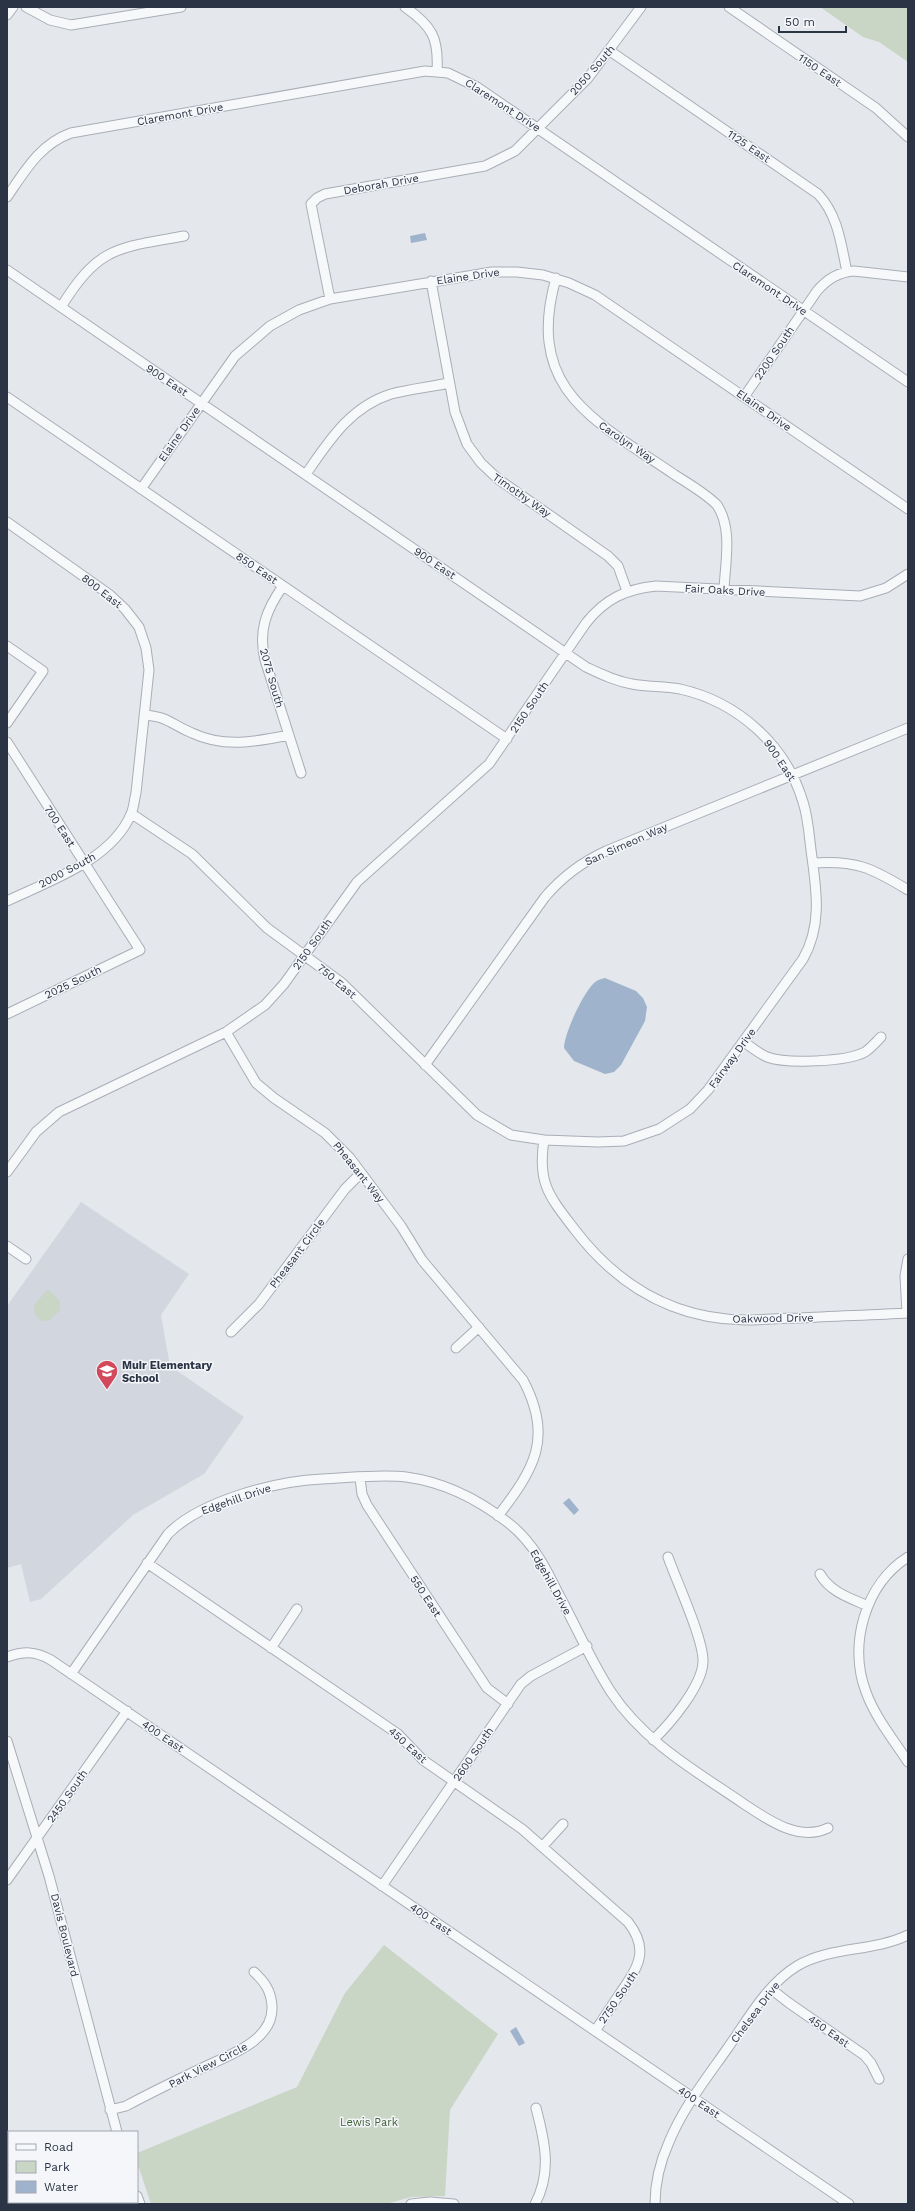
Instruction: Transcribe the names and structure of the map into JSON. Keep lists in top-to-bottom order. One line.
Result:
{"streets":{"street":["2050 South","1150 East","Claremont Drive","1125 East","Deborah Drive","Elaine Drive","2200 South","900 East","Carolyn Way","Timothy Way","850 East","Fair Oaks Drive","800 East","2075 South","2150 South","700 East","San Simeon Way","2000 South","750 East","2025 South","Fairway Drive","Pheasant Way","Pheasant Circle","Oakwood Drive","Edgehill Drive","550 East","400 East","450 East","2600 South","2450 South","Davis Boulevard","2750 South","Chelsea Drive","Park View Circle"]},"crossings":[["2050 South","Claremont Drive"],["2050 South","1125 East"],["2050 South","Deborah Drive"],["Claremont Drive","Deborah Drive"],["Claremont Drive","2200 South"],["1125 East","2200 South"],["Deborah Drive","Elaine Drive"],["Elaine Drive","2200 South"],["Elaine Drive","900 East"],["Elaine Drive","Carolyn Way"],["Elaine Drive","Timothy Way"],["Elaine Drive","850 East"],["900 East","Fair Oaks Drive"],["900 East","2150 South"],["900 East","San Simeon Way"],["900 East","Fairway Drive"],["Carolyn Way","Fair Oaks Drive"],["Timothy Way","Fair Oaks Drive"],["850 East","2075 South"],["850 East","2150 South"],["Fair Oaks Drive","2150 South"],["800 East","2000 South"],["2150 South","750 East"],["2150 South","Pheasant Way"],["700 East","2000 South"],["700 East","2025 South"],["San Simeon Way","750 East"],["2000 South","750 East"],["750 East","Fairway Drive"],["750 East","Oakwood Drive"],["Fairway Drive","Oakwood Drive"],["Pheasant Way","Pheasant Circle"],["Pheasant Way","Edgehill Drive"],["Edgehill Drive","550 East"],["Edgehill Drive","400 East"],["Edgehill Drive","450 East"],["Edgehill Drive","2600 South"],["550 East","2600 South"],["400 East","2600 South"],["400 East","2450 South"],["400 East","2750 South"],["400 East","Chelsea Drive"],["450 East","2600 South"],["450 East","2750 South"],["450 East","Chelsea Drive"],["2450 South","Davis Boulevard"],["Davis Boulevard","Park View Circle"]],"parks":["Lewis Park"],"places":{"school or university":["Muir Elementary School"]},"legend":["Road","Park","Water"],"scale_bar":"50 m"}
